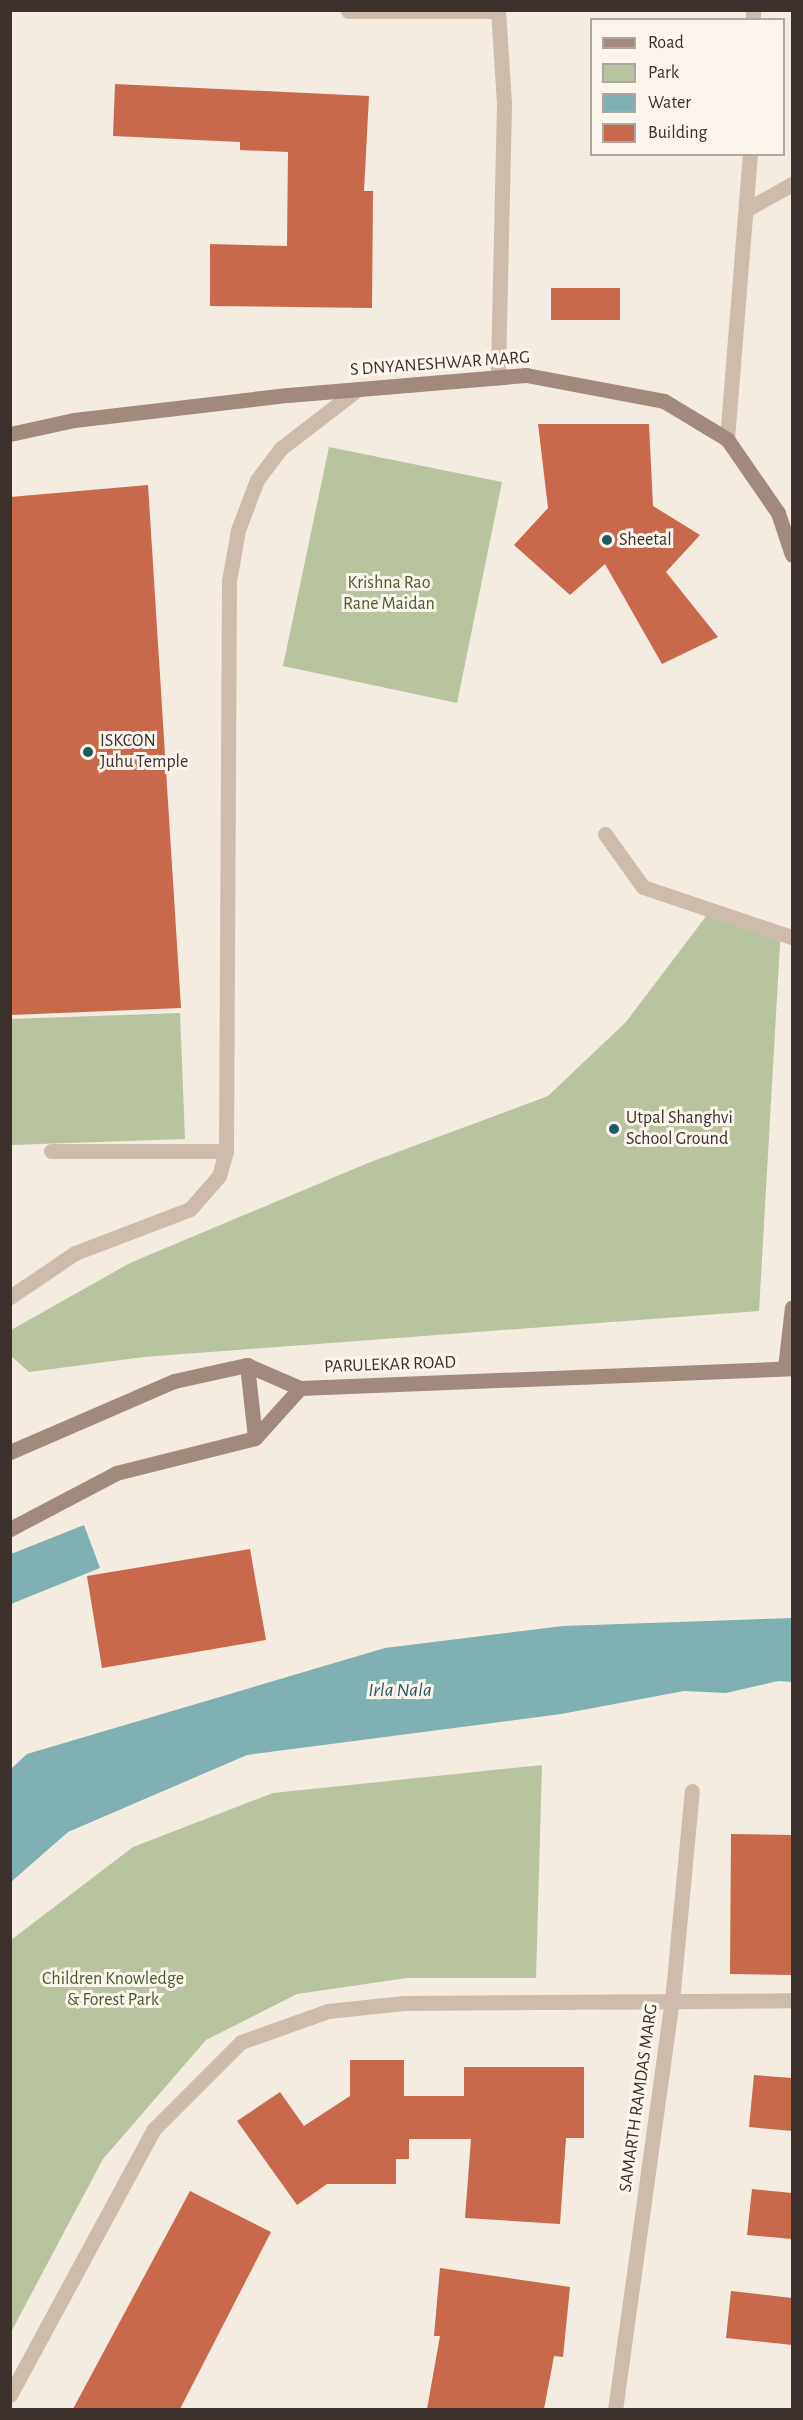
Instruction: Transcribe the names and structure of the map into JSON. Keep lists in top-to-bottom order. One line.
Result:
{"streets":{"street":["S DNYANESHWAR MARG","PARULEKAR ROAD","SAMARTH RAMDAS MARG"]},"water":["Irla Nala"],"parks":["Krishna Rao Rane Maidan","Children Knowledge & Forest Park"],"places":["Sheetal","ISKCON Juhu Temple","Utpal Shanghvi School Ground"],"legend":["Road","Park","Water","Building"]}
